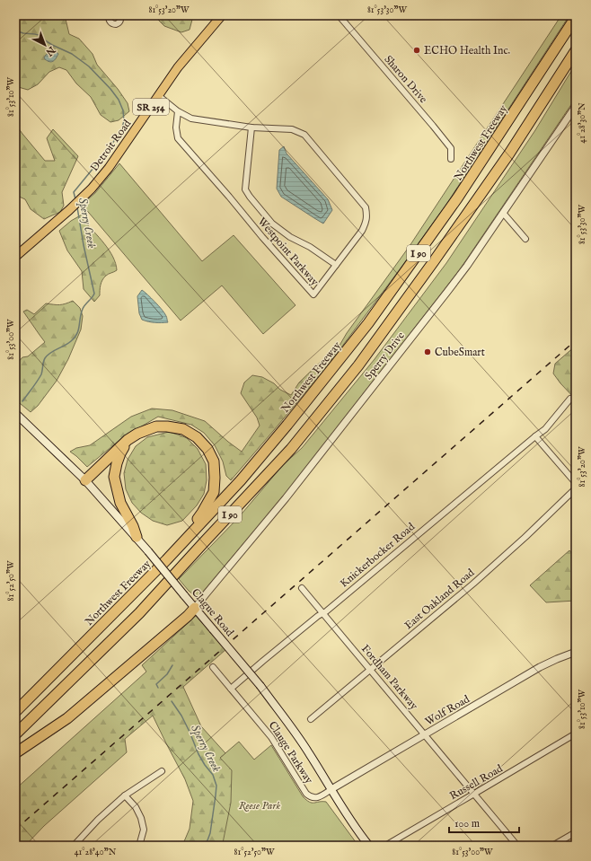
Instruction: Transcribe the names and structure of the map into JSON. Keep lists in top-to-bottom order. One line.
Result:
{"streets":{"highway":["Northwest Freeway","I 90"],"main road":["SR 254","Detroit Road","Clague Road"],"street":["Sharon Drive","Westpoint Parkway","Sperry Drive","Knickerbocker Road","East Oakland Road","Fordham Parkway","Wolf Road","Clauge Parkway","Russell Road"]},"crossings":[["Detroit Road","Westpoint Parkway"],["Sperry Drive","Clague Road"],["Knickerbocker Road","Fordham Parkway"],["Knickerbocker Road","Clauge Parkway"],["East Oakland Road","Fordham Parkway"],["Clague Road","Wolf Road"],["Clague Road","Clauge Parkway"],["Fordham Parkway","Wolf Road"],["Fordham Parkway","Russell Road"],["Wolf Road","Clauge Parkway"]],"water":["Sperry Creek"],"parks":["Reese Park"],"places":["ECHO Health Inc.","CubeSmart"],"scale_bar":"100 m","north":"bottom right","coordinates":["81°53'20\"W","81°53'30\"W","81°53'10\"W","41°28'30\"N","81°53'00\"W","81°52'50\"W","41°28'40\"N"]}
